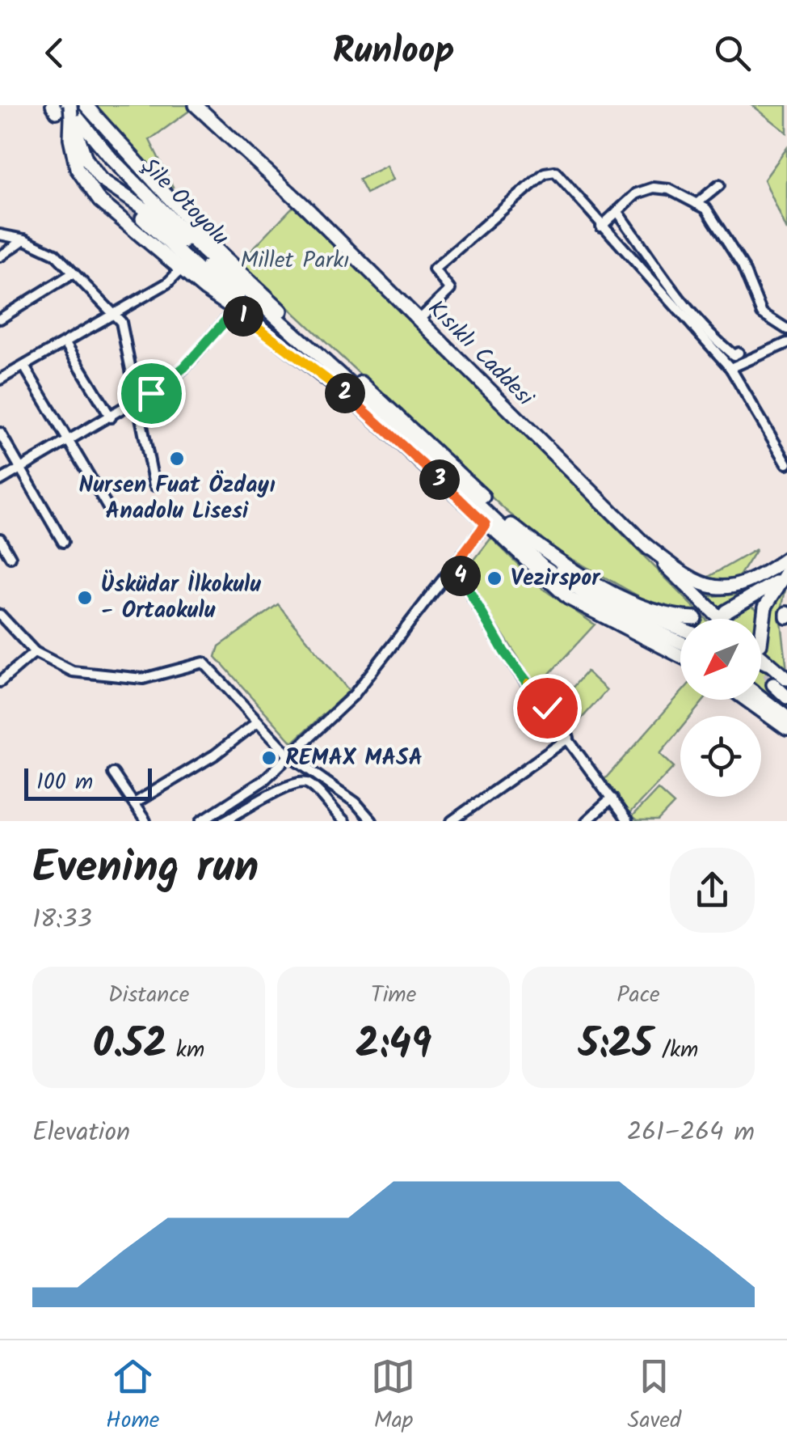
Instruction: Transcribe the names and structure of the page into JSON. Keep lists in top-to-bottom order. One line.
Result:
{"streets":{"main road":["Şile Otoyolu","Kısıklı Caddesi"]},"parks":["Millet Parkı"],"places":["Nursen Fuat Özdayı Anadolu Lisesi","Vezirspor","Üsküdar İlkokulu - Ortaokulu","REMAX MASA"],"scale_bar":"100 m","north":"bottom left","page":{"header":"Runloop","pins":["1","2","3","4"],"scale":"100 m","heading":["Evening run","18:33"],"stats":[["Distance","0.52 km"],["Time","2:49"],["Pace","5:25 /km"]],"chart":["Elevation","261–264 m"],"tabs":["Home","Map","Saved"]}}
